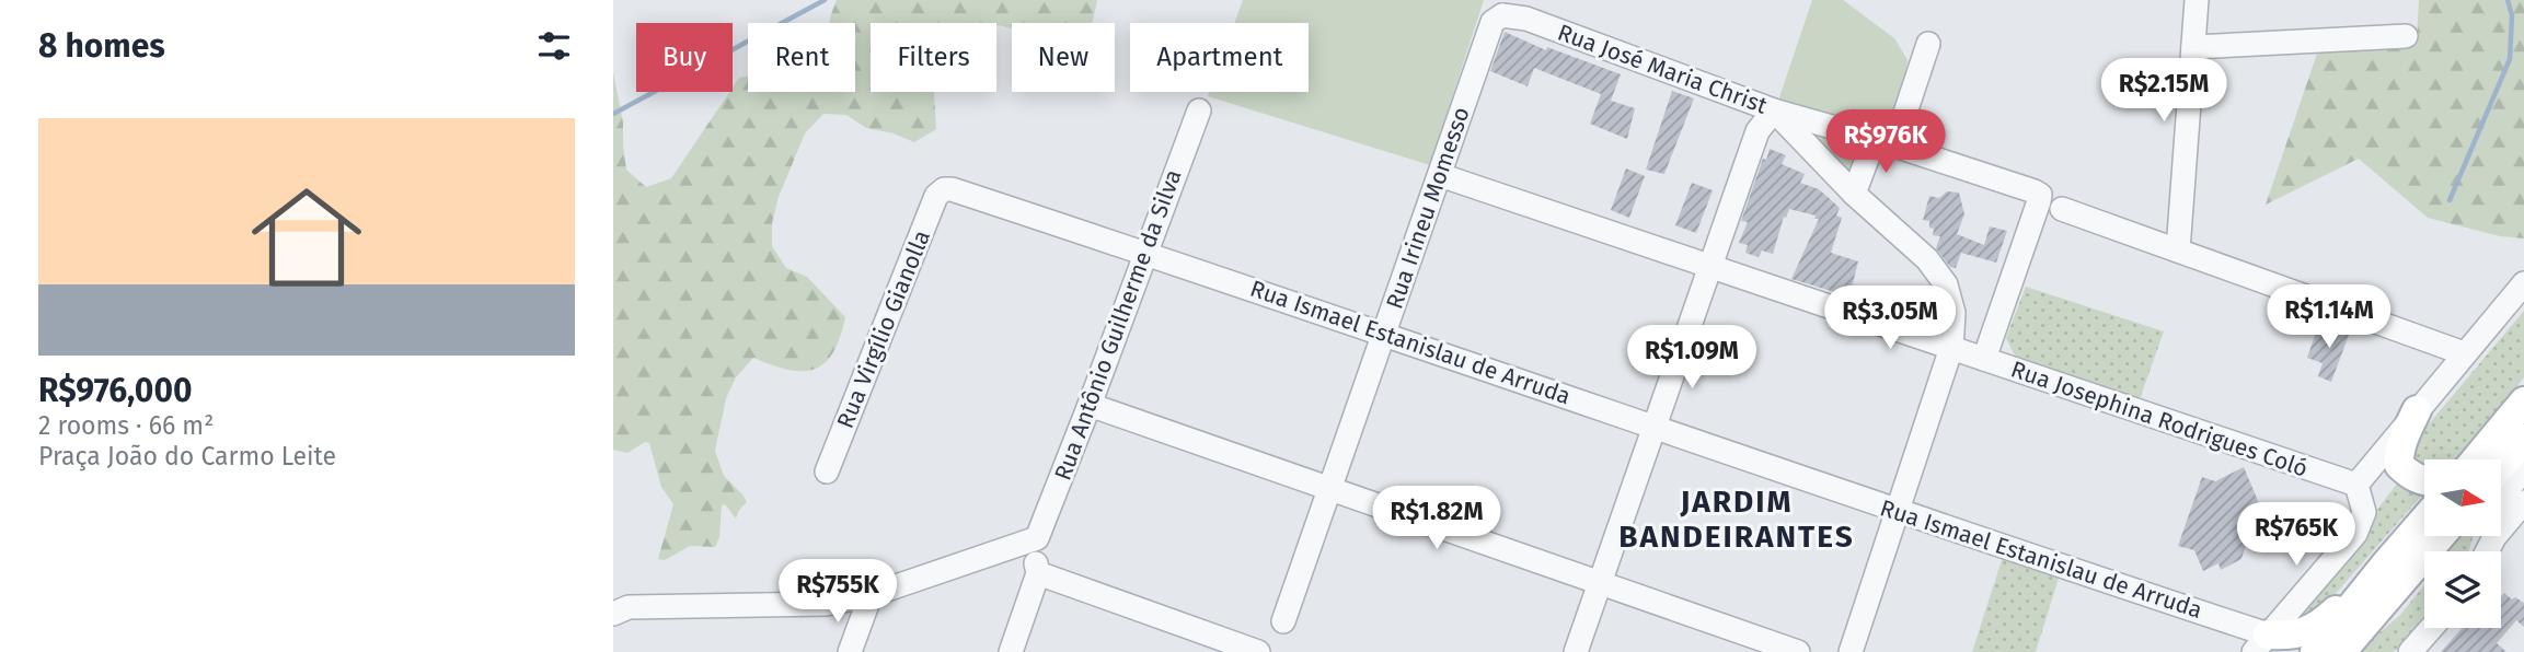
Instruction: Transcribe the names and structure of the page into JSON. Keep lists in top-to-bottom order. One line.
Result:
{"streets":{"street":["Rua José Maria Christ","Rua Irineu Momesso","Rua Antônio Guilherme da Silva","Rua Virgílio Gianolla","Rua Ismael Estanislau de Arruda","Rua Josephina Rodrigues Coló"]},"crossings":[["Rua José Maria Christ","Rua Irineu Momesso"],["Rua José Maria Christ","Rua Josephina Rodrigues Coló"],["Rua Irineu Momesso","Rua Ismael Estanislau de Arruda"],["Rua Irineu Momesso","Rua Josephina Rodrigues Coló"],["Rua Antônio Guilherme da Silva","Rua Ismael Estanislau de Arruda"],["Rua Virgílio Gianolla","Rua Ismael Estanislau de Arruda"]],"districts":["JARDIM BANDEIRANTES"],"north":"right","page":{"heading":"8 homes","chip":["Buy","Rent","Filters","New","Apartment"],"price":["R$2.15M","R$976K","R$1.14M","R$3.05M","R$1.09M","R$1.82M","R$765K","R$755K"],"list":[{"name":"R$976,000","note":"2 rooms · 66 m² · Praça João do Carmo Leite"}]}}
